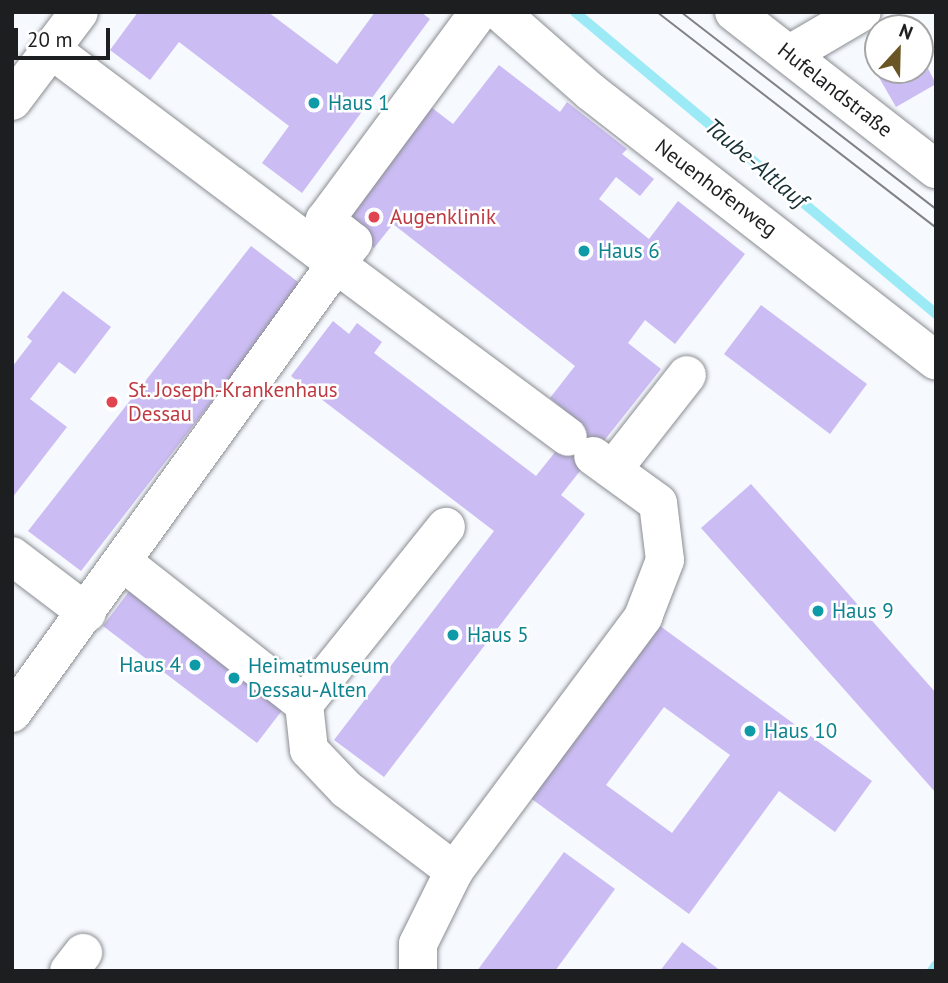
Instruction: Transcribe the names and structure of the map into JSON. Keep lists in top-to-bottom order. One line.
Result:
{"streets":{"street":["Hufelandstraße","Neuenhofenweg"]},"water":["Taube-Altlauf"],"places":["Haus 1","Augenklinik","Haus 6","St. Joseph-Krankenhaus Dessau","Haus 9","Haus 5","Haus 4","Heimatmuseum Dessau-Alten","Haus 10"],"scale_bar":"20 m","north":"top"}
